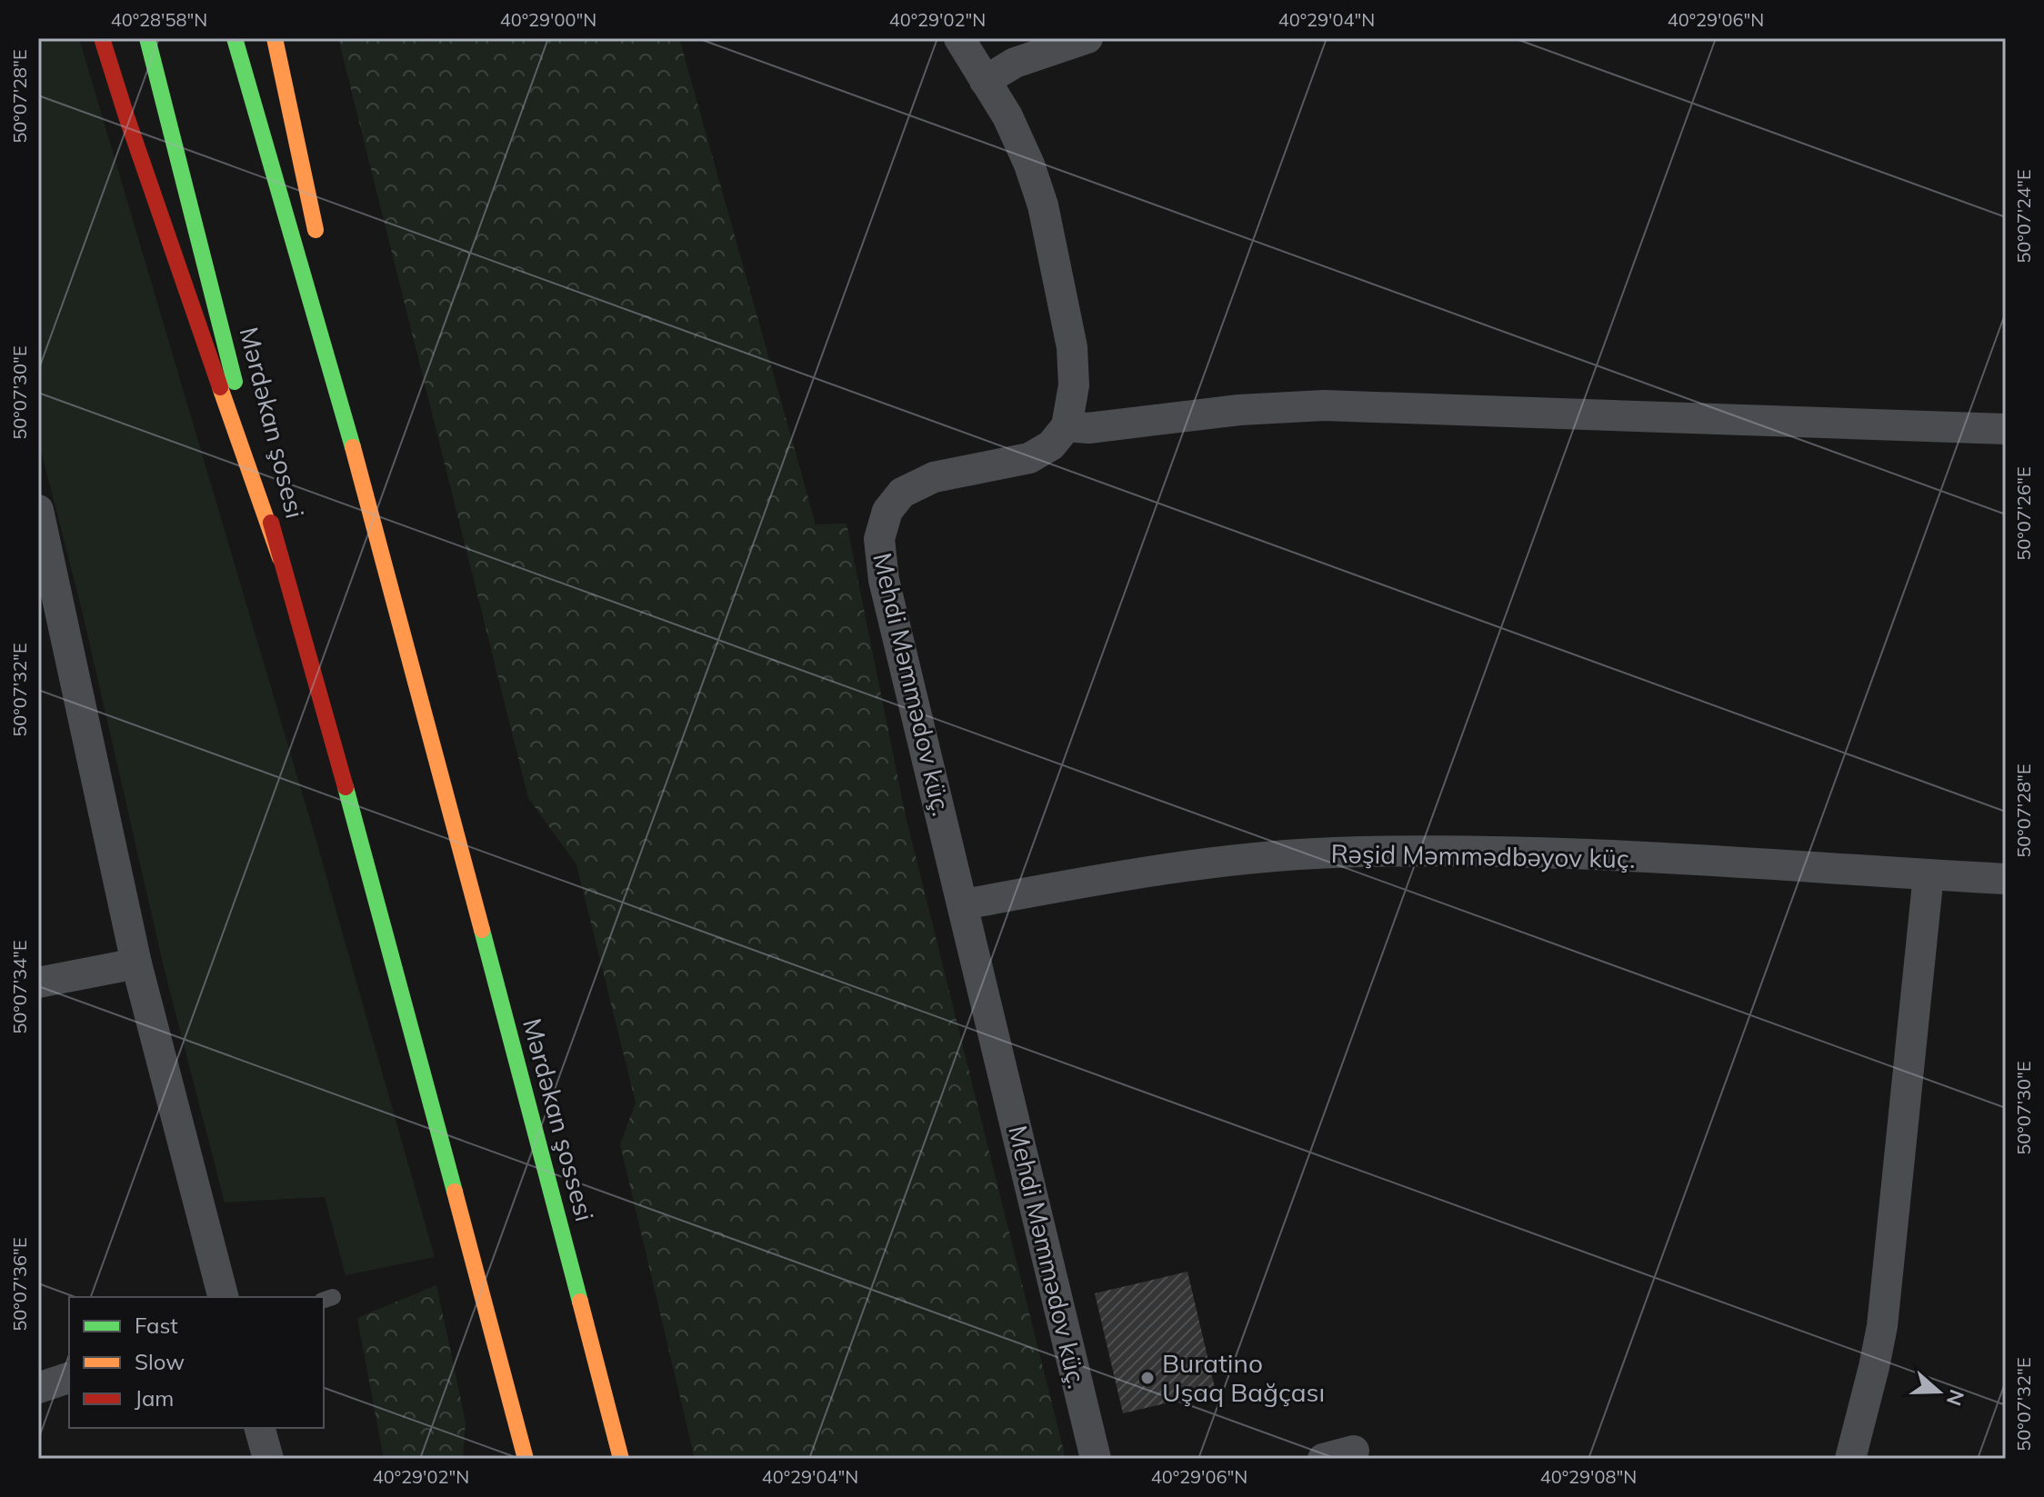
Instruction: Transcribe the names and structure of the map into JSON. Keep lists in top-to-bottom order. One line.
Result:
{"streets":{"main road":["Mərdəkan şosesi","Mərdəkan şossesi"],"street":["Mehdi Məmmədov küç.","Rəşid Məmmədbəyov küç."]},"crossings":[["Mehdi Məmmədov küç.","Rəşid Məmmədbəyov küç."]],"places":["Buratino Uşaq Bağçası"],"legend":["Fast","Slow","Jam"],"north":"right","coordinates":["40°28'58\"N","40°29'00\"N","40°29'02\"N","40°29'04\"N","40°29'06\"N","50°07'28\"E","50°07'24\"E","50°07'30\"E","50°07'26\"E","50°07'32\"E","50°07'34\"E","50°07'36\"E","40°29'08\"N"]}
